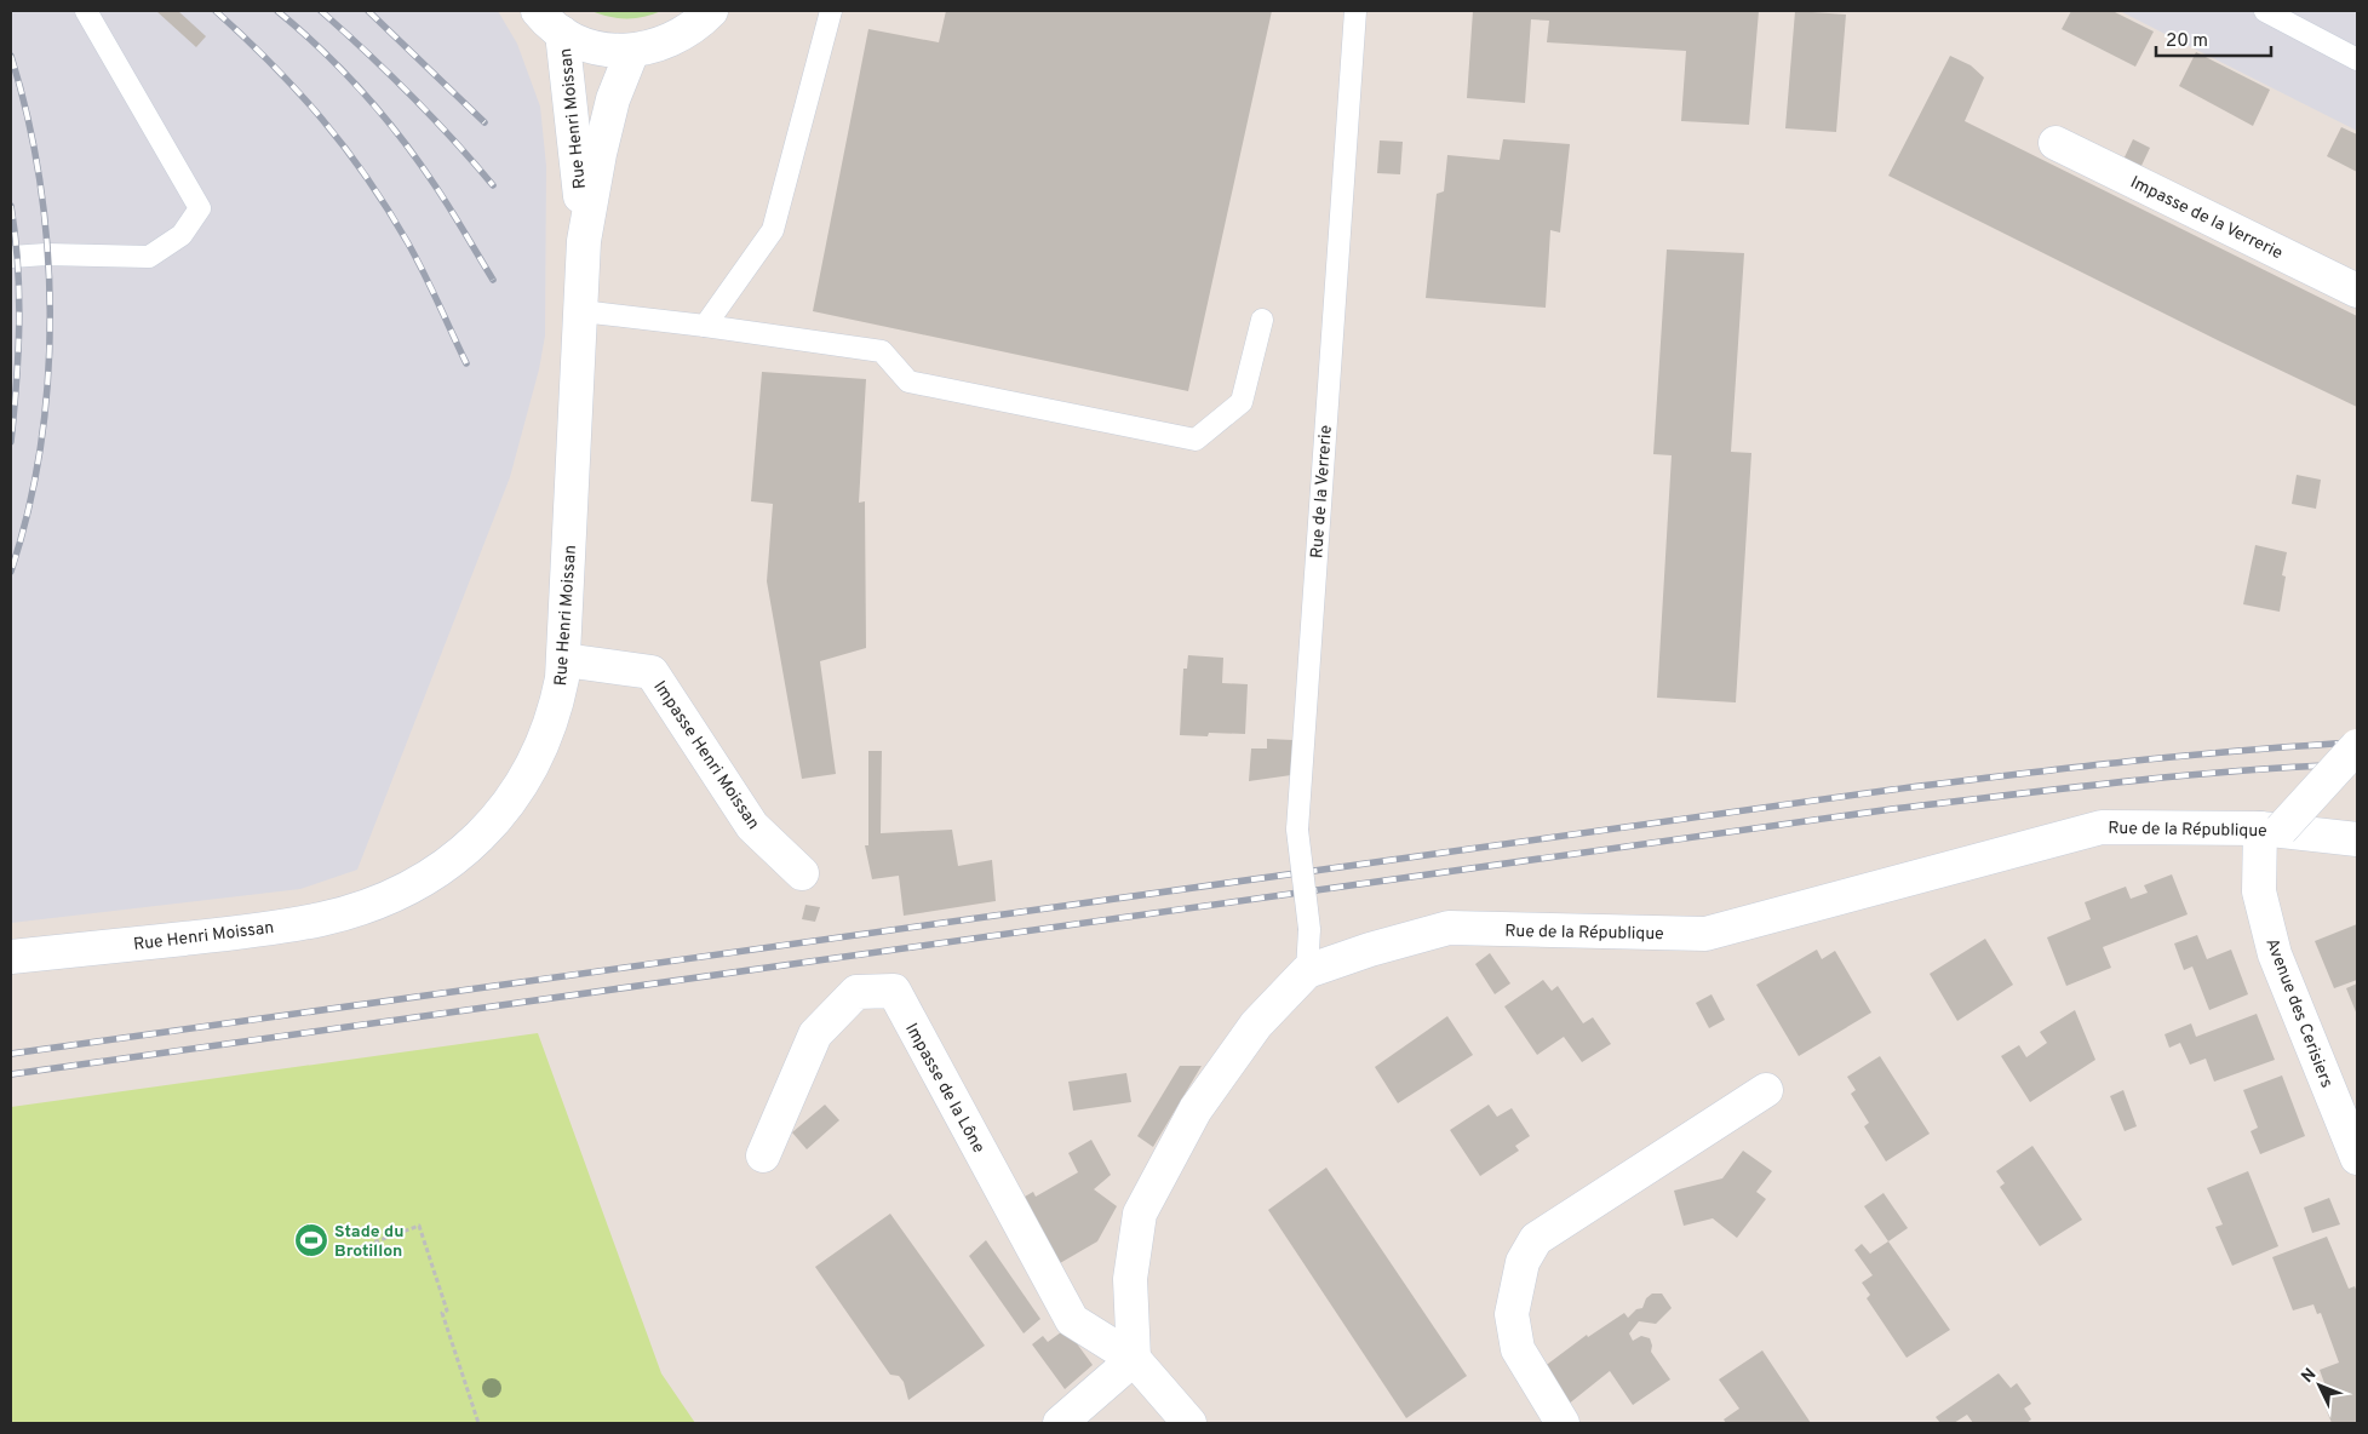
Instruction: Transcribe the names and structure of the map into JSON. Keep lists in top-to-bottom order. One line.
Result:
{"streets":{"street":["Rue Henri Moissan","Impasse de la Verrerie","Impasse Henri Moissan","Rue de la République","Avenue des Cerisiers","Impasse de la Lône"],"lane":["Rue de la Verrerie"]},"crossings":[["Rue Henri Moissan","Impasse Henri Moissan"],["Rue de la Verrerie","Rue de la République"],["Rue de la République","Avenue des Cerisiers"],["Rue de la République","Impasse de la Lône"]],"places":{"sports":["Stade du Brotillon"]},"scale_bar":"20 m","north":"top left"}
